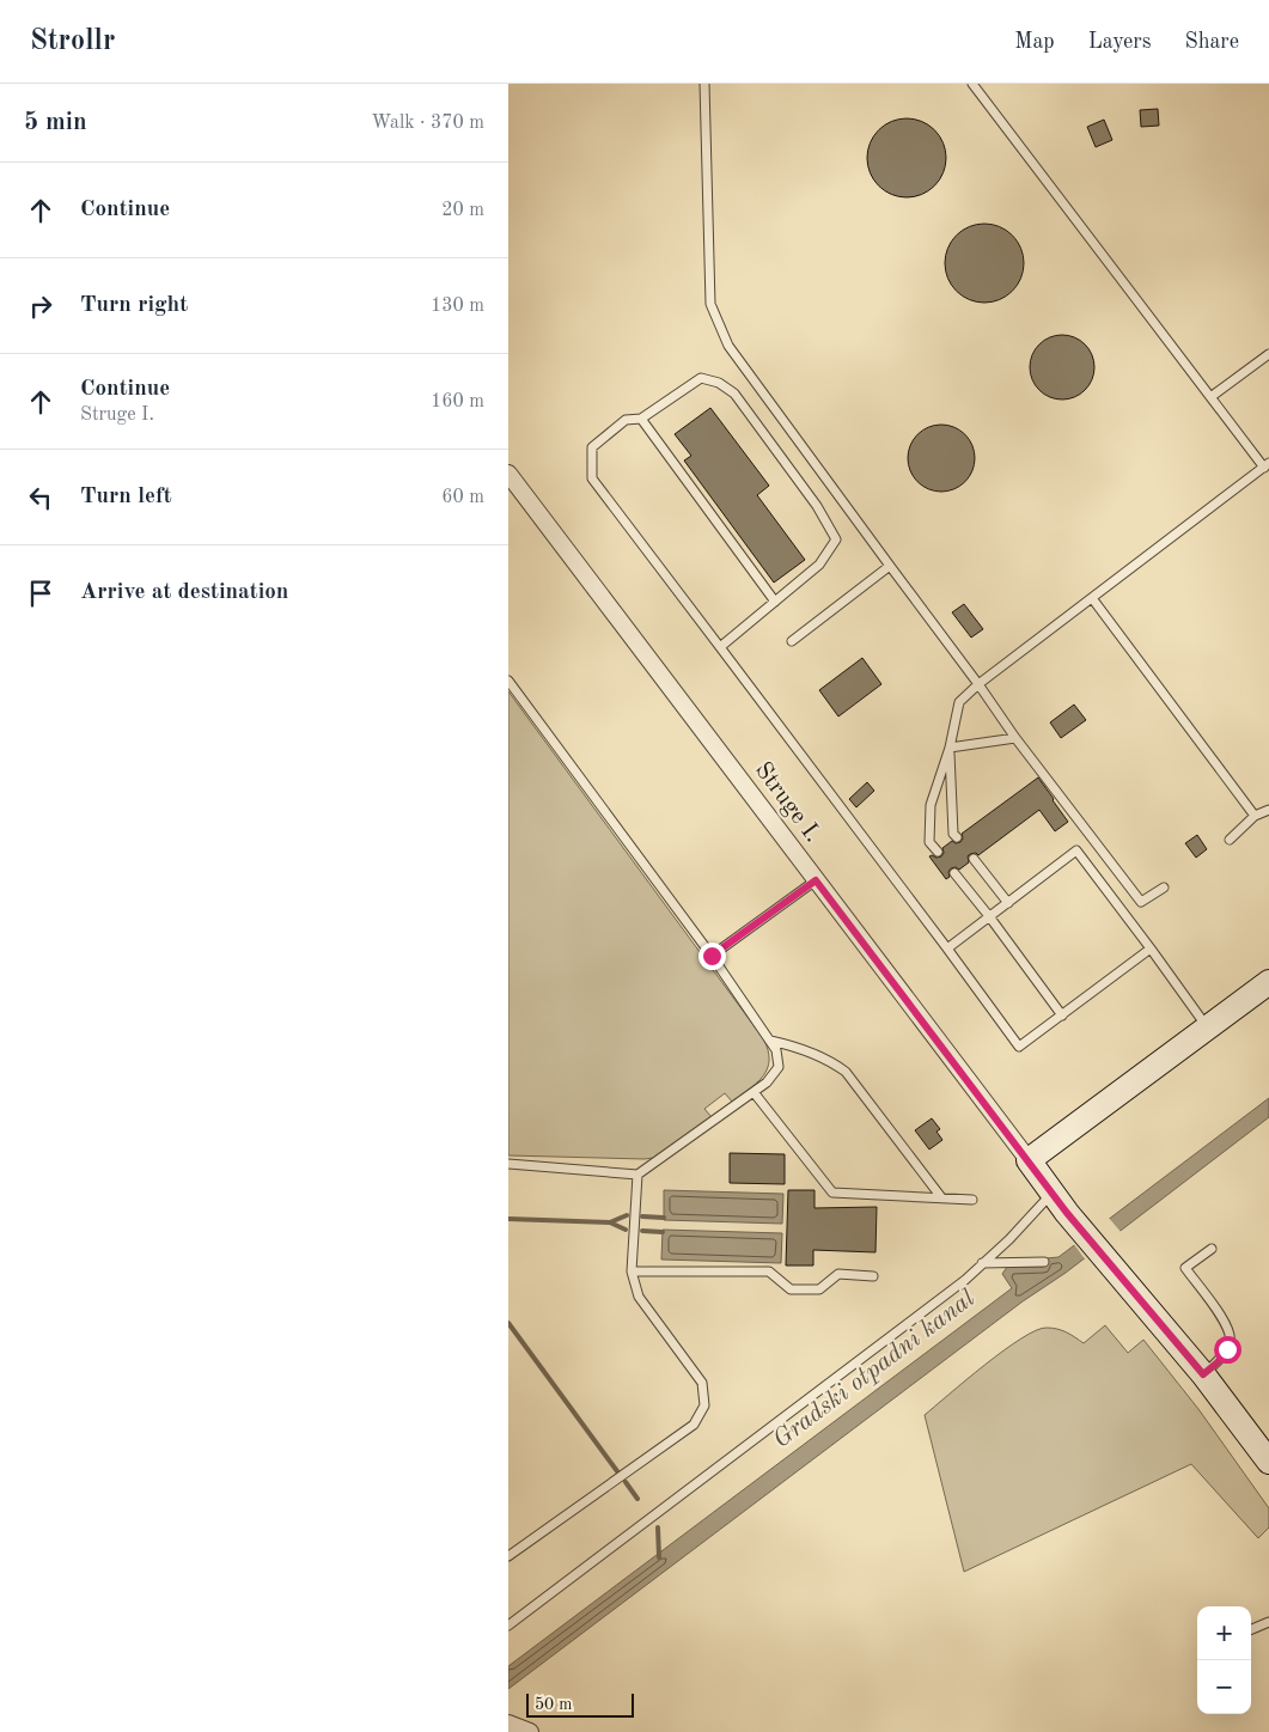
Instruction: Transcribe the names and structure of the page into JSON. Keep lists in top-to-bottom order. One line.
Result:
{"streets":{"street":["Struge I."]},"water":["Gradski otpadni kanal"],"scale_bar":"50 m","page":{"header":"Strollr","nav":["Map","Layers","Share"],"heading":["5 min","Walk · 370 m"],"list":[["Continue","20 m"],["Turn right","130 m"],["Continue","Struge I.","160 m"],["Turn left","60 m"],"Arrive at destination"],"map_buttons":["+","−"],"scale":"50 m"}}
